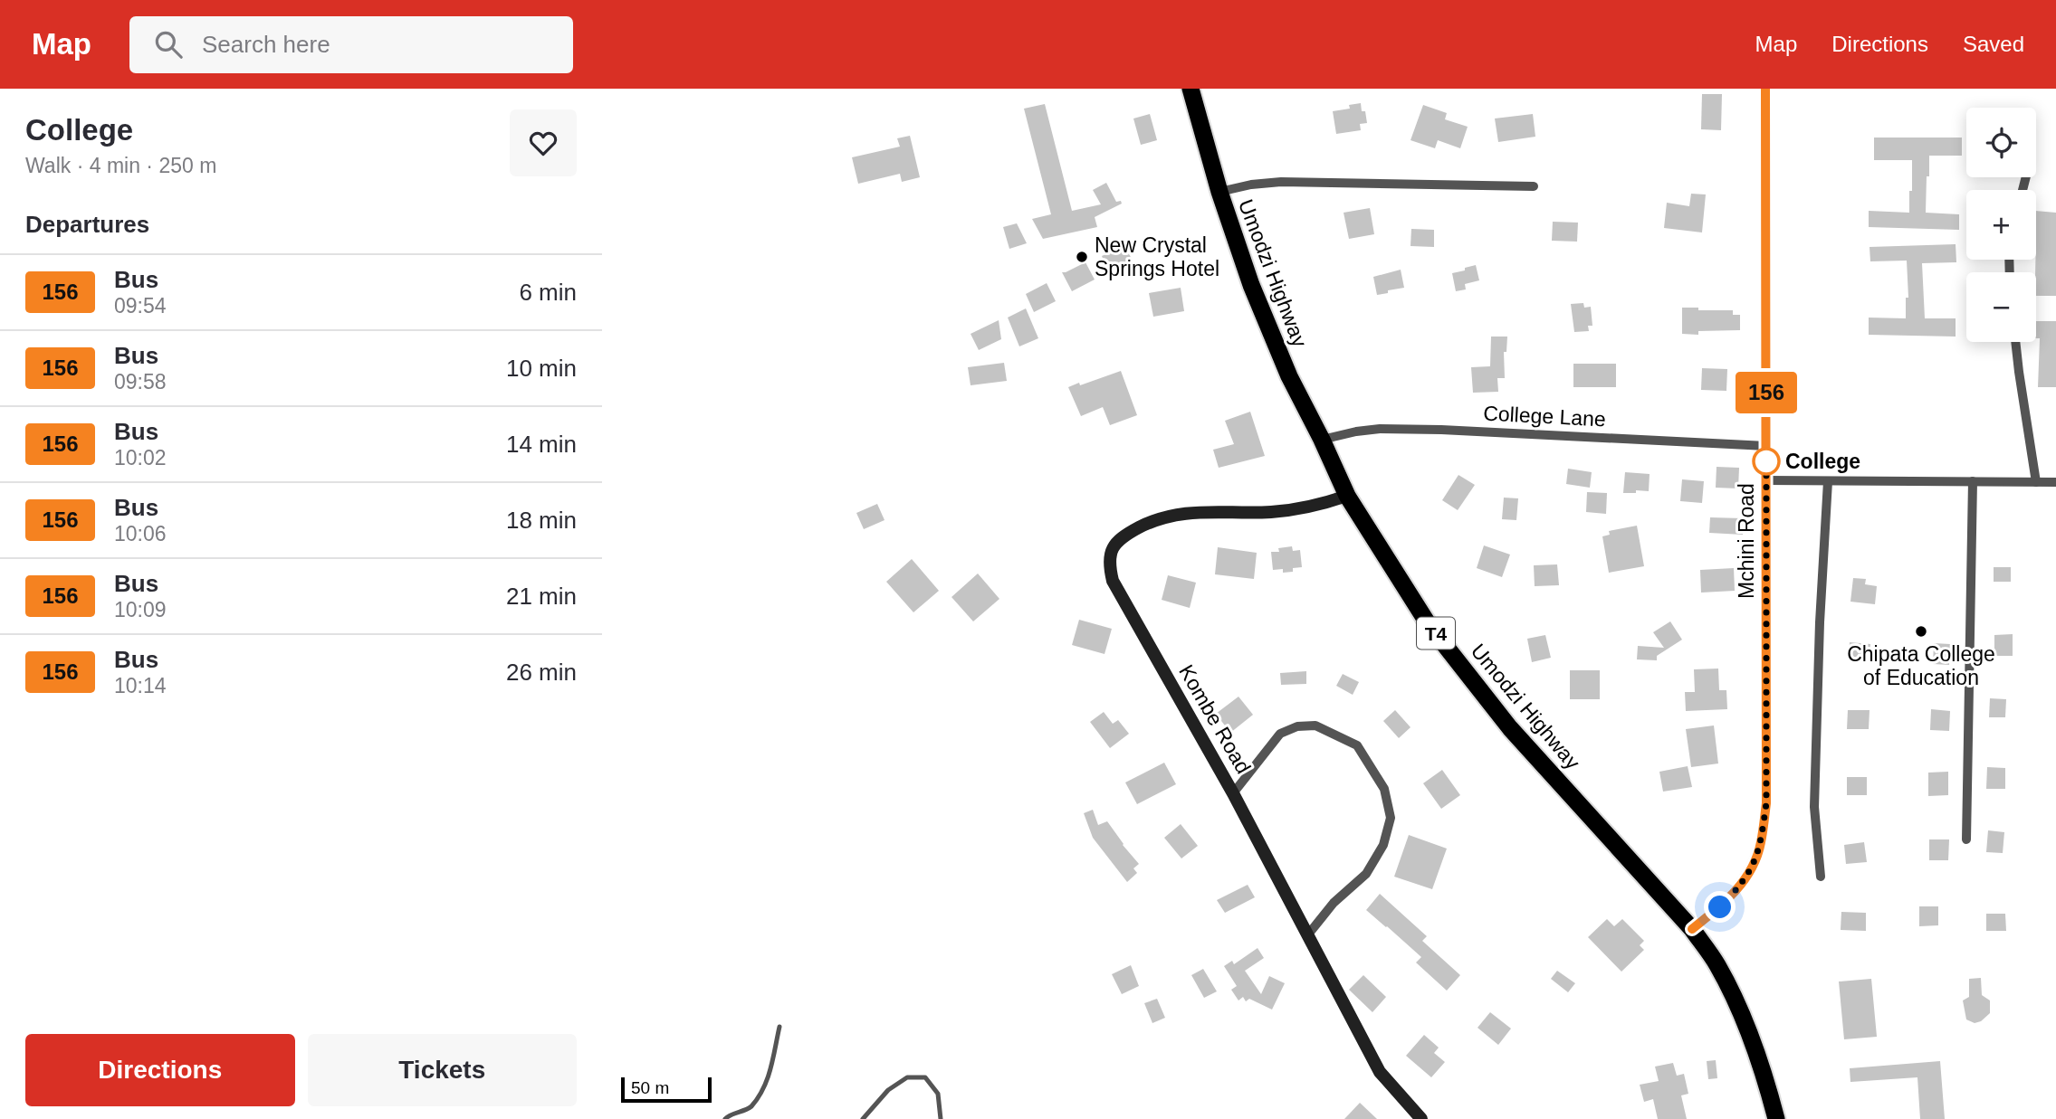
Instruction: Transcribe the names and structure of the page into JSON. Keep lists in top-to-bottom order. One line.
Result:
{"streets":{"highway":["Umodzi Highway","T4"],"street":["College Lane","Mchini Road","Kombe Road"]},"crossings":[["Umodzi Highway","College Lane"],["Umodzi Highway","Mchini Road"],["Umodzi Highway","Kombe Road"],["College Lane","Mchini Road"]],"places":["New Crystal Springs Hotel","College","Chipata College of Education"],"lines":["bus line 156"],"scale_bar":"50 m","page":{"header":"Map","search":"Search here","nav":["Map","Directions","Saved"],"heading":[["College","Walk · 4 min · 250 m"],"Departures"],"on_map":"156","map_buttons":["+","−"],"list":[{"mark":"156","name":"Bus","note":"09:54","value":"6 min"},{"mark":"156","name":"Bus","note":"09:58","value":"10 min"},{"mark":"156","name":"Bus","note":"10:02","value":"14 min"},{"mark":"156","name":"Bus","note":"10:06","value":"18 min"},{"mark":"156","name":"Bus","note":"10:09","value":"21 min"},{"mark":"156","name":"Bus","note":"10:14","value":"26 min"}],"buttons":["Directions","Tickets"],"scale":"50 m"}}
